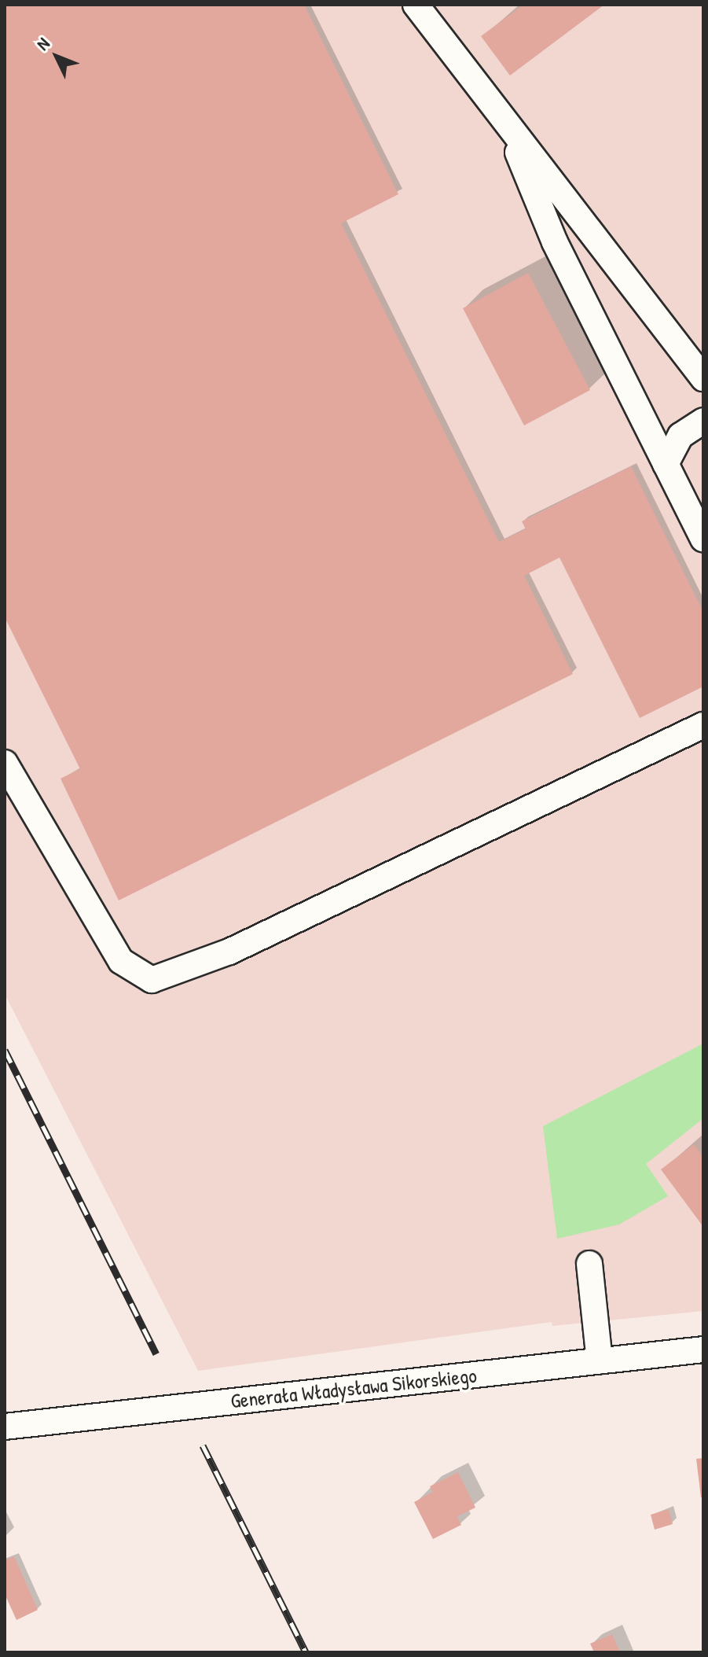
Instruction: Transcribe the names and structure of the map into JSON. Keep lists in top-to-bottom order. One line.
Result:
{"streets":{"street":["Generała Władysława Sikorskiego"]},"north":"top left"}
